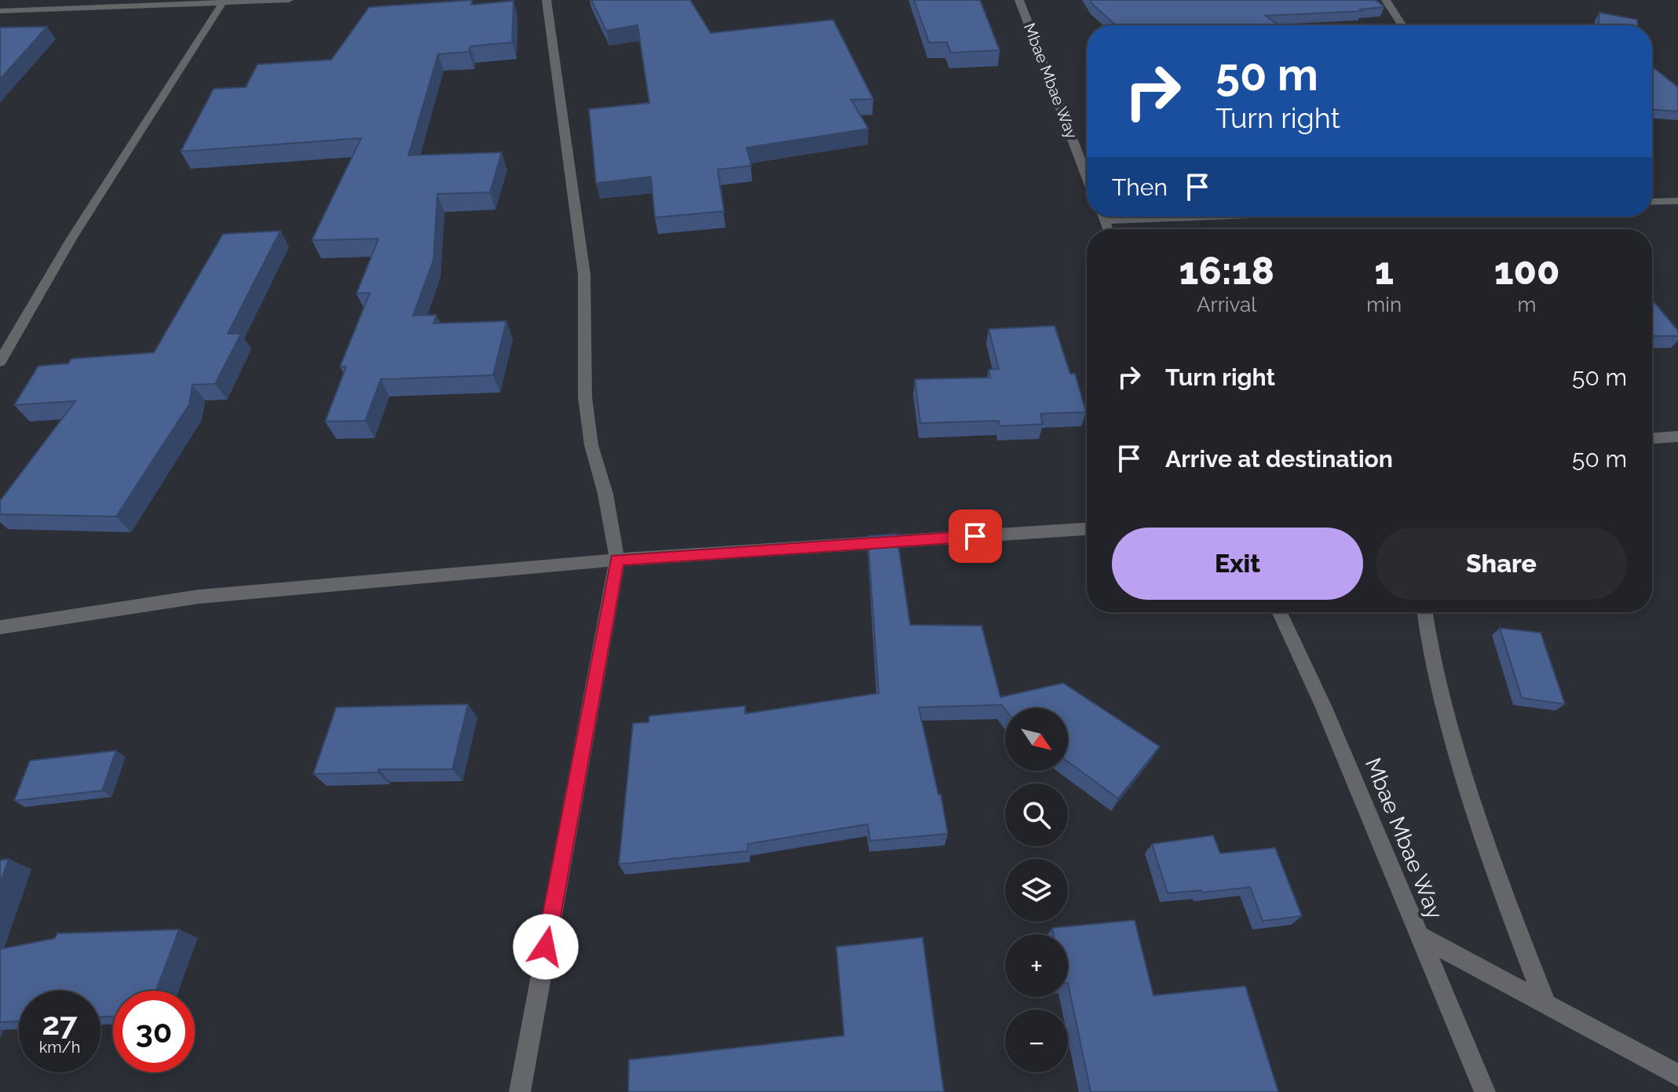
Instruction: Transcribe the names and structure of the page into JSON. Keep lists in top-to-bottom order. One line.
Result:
{"streets":{"street":["Mbae Mbae Way"]},"north":"bottom right","page":{"turn":["50 m","Turn right"],"then":"Then","eta":["16:18","Arrival","1","min","100","m"],"list":[{"name":"Turn right","value":"50 m"},{"name":"Arrive at destination","value":"50 m"}],"buttons":["Exit","Share"],"map_buttons":["+","−"],"speed":"27 km/h","limit":"30"}}
